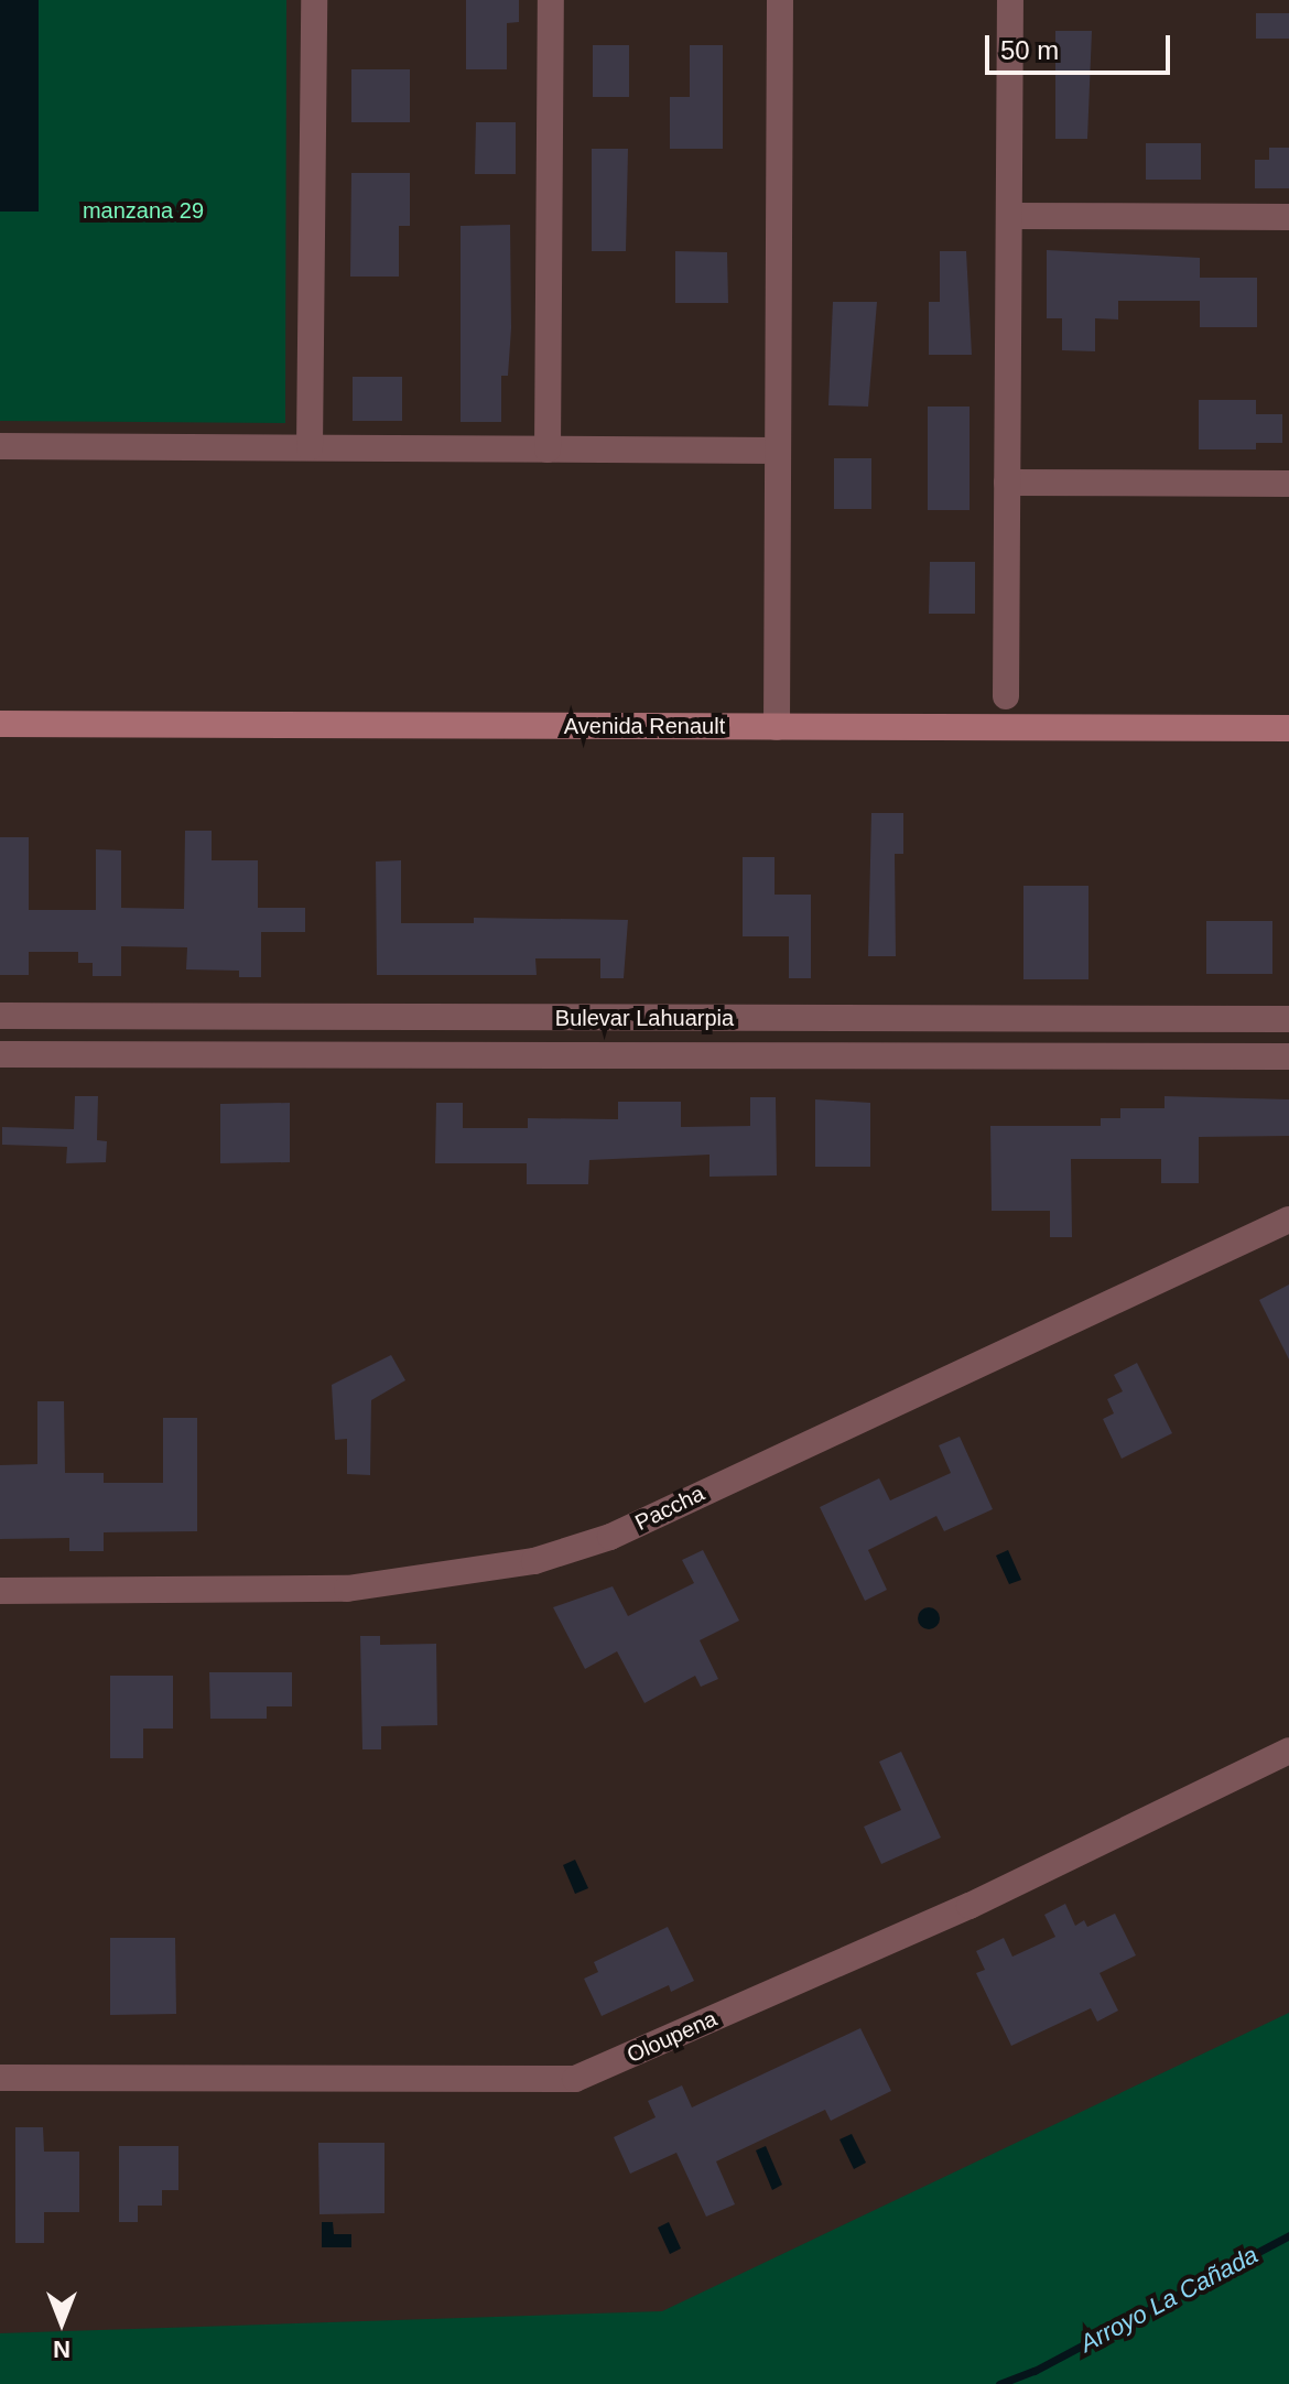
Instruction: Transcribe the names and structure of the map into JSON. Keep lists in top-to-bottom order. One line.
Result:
{"streets":{"street":["Avenida Renault","Bulevar Lahuarpia","Paccha","Oloupena"]},"water":["Arroyo La Cañada"],"parks":["manzana 29"],"scale_bar":"50 m","north":"bottom"}
